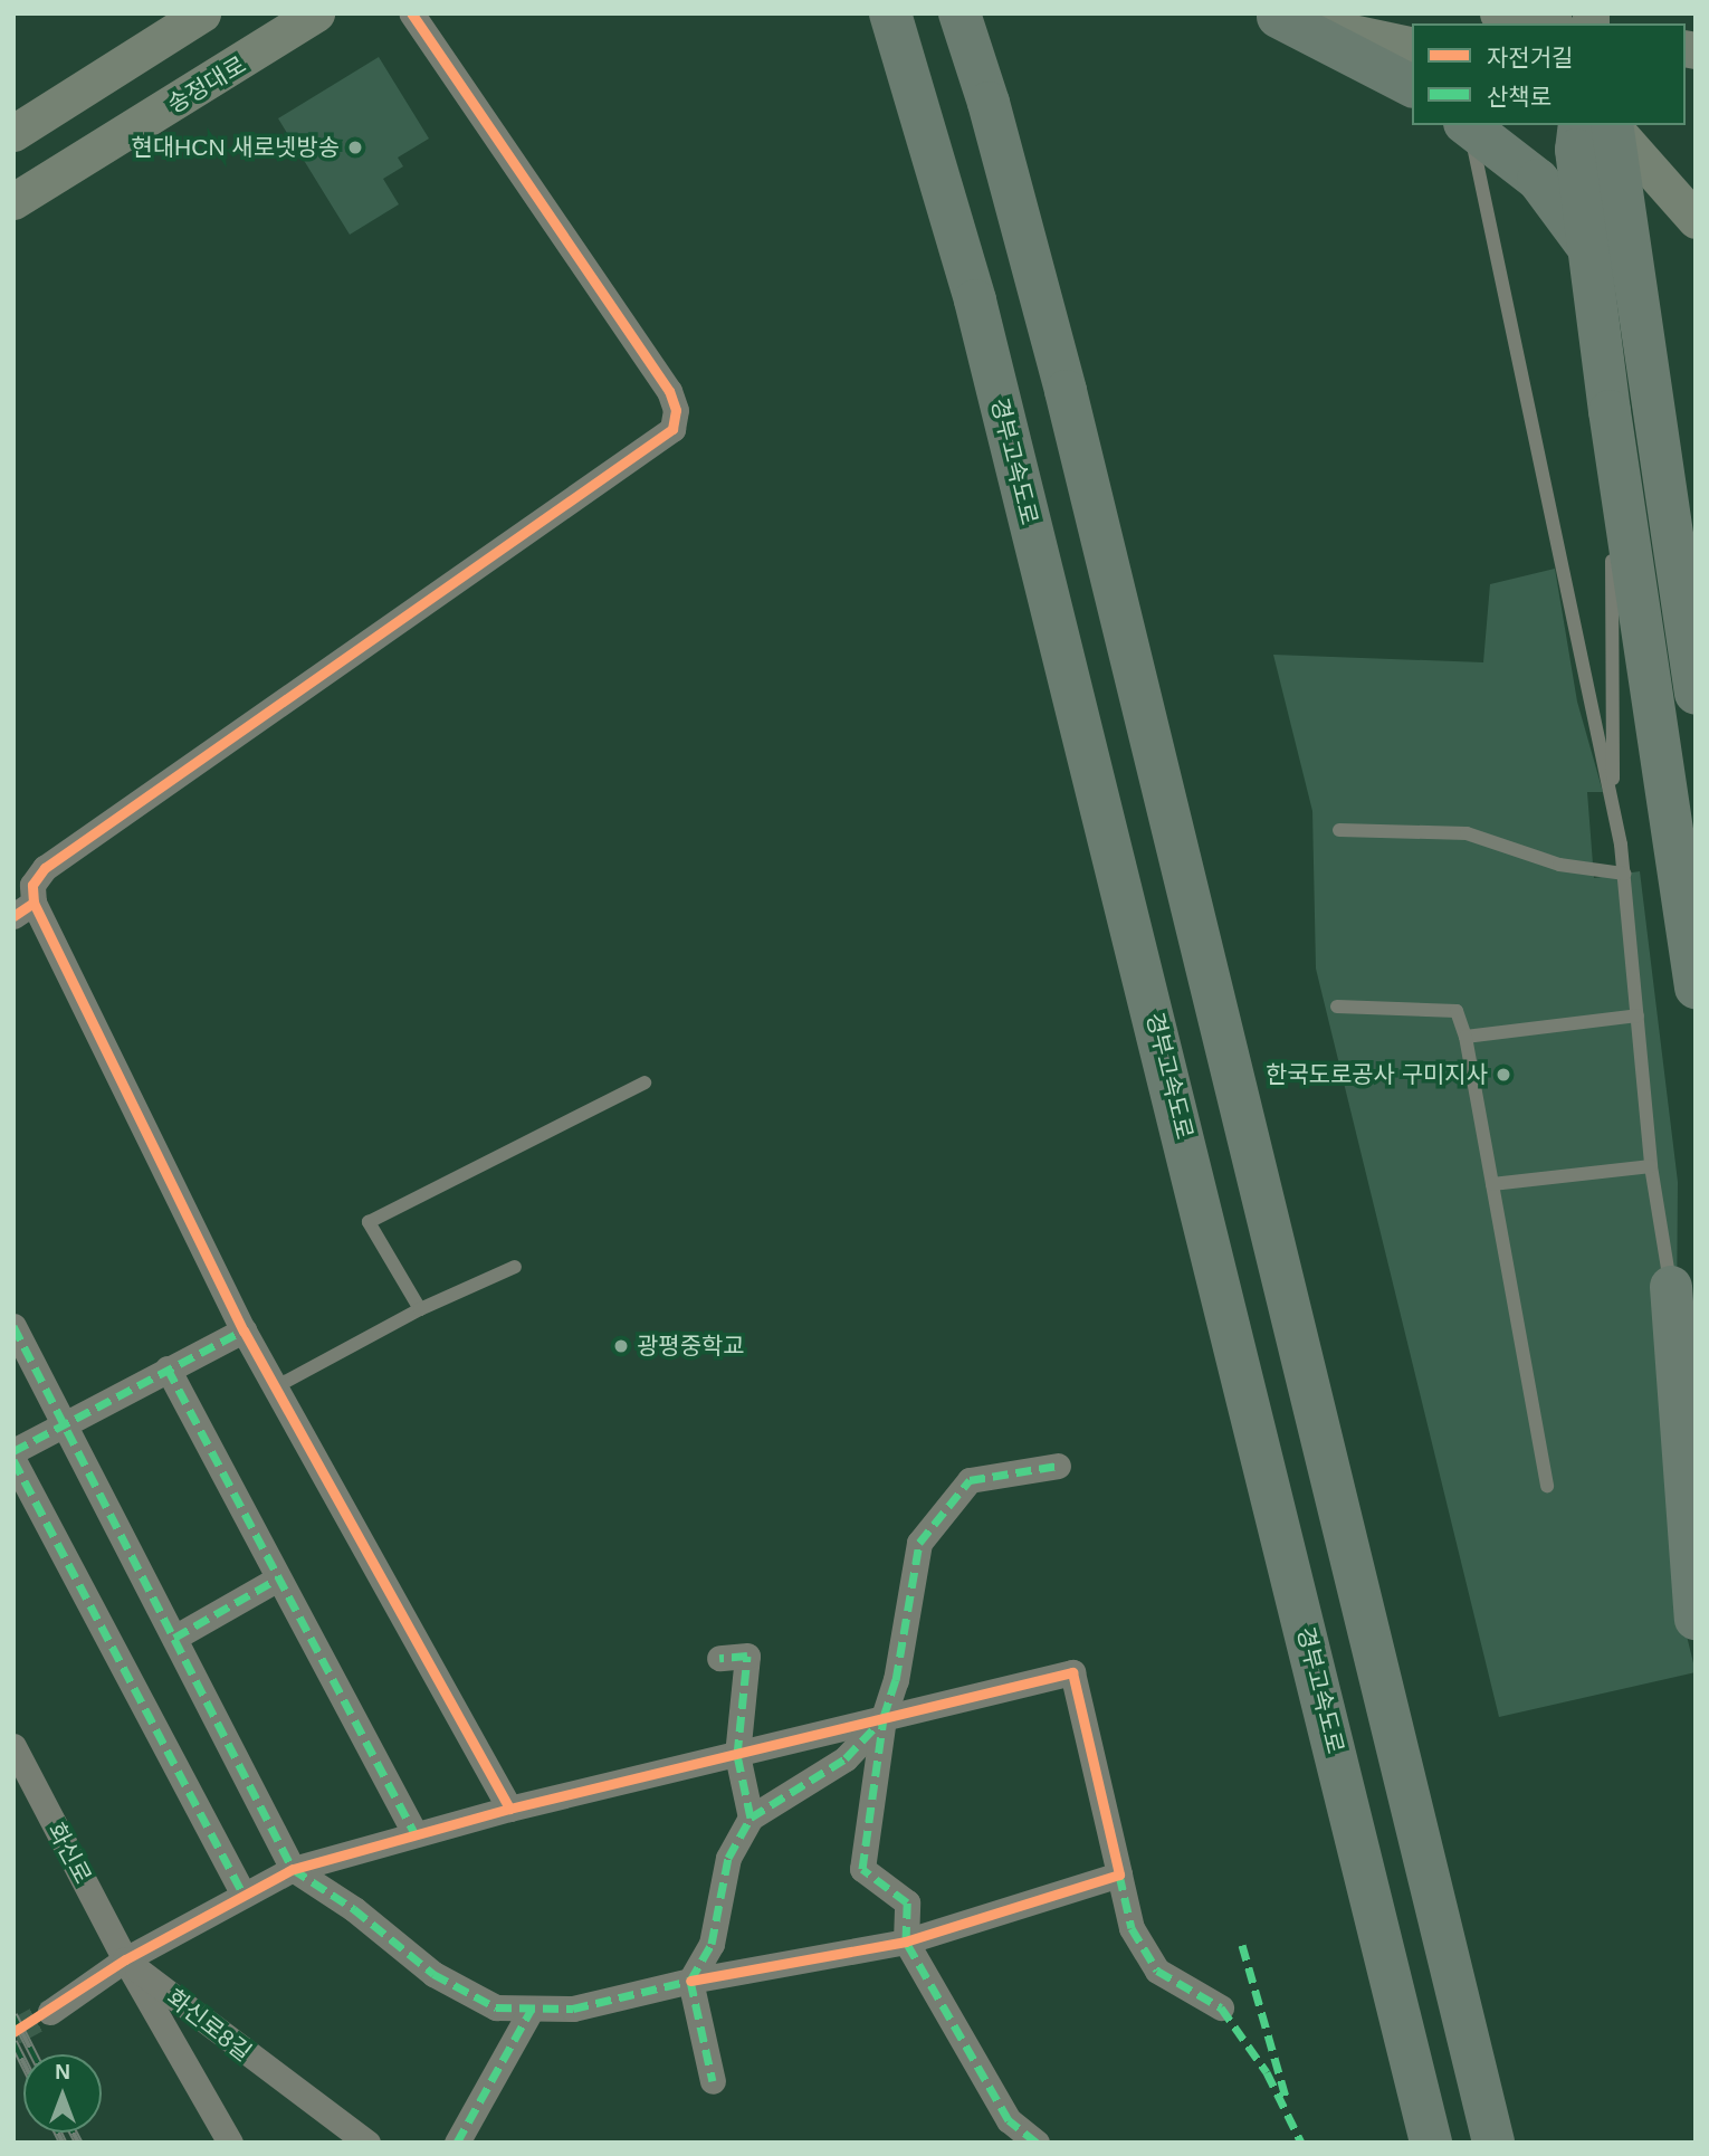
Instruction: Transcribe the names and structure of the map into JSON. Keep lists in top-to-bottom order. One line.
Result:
{"streets":{"highway":["경부고속도로"],"street":["송정대로","화신로","화신로8길"]},"crossings":[["화신로","화신로8길"]],"places":["현대HCN 새로넷방송","한국도로공사 구미지사","광평중학교"],"legend":["자전거길","산책로"],"north":"top"}
